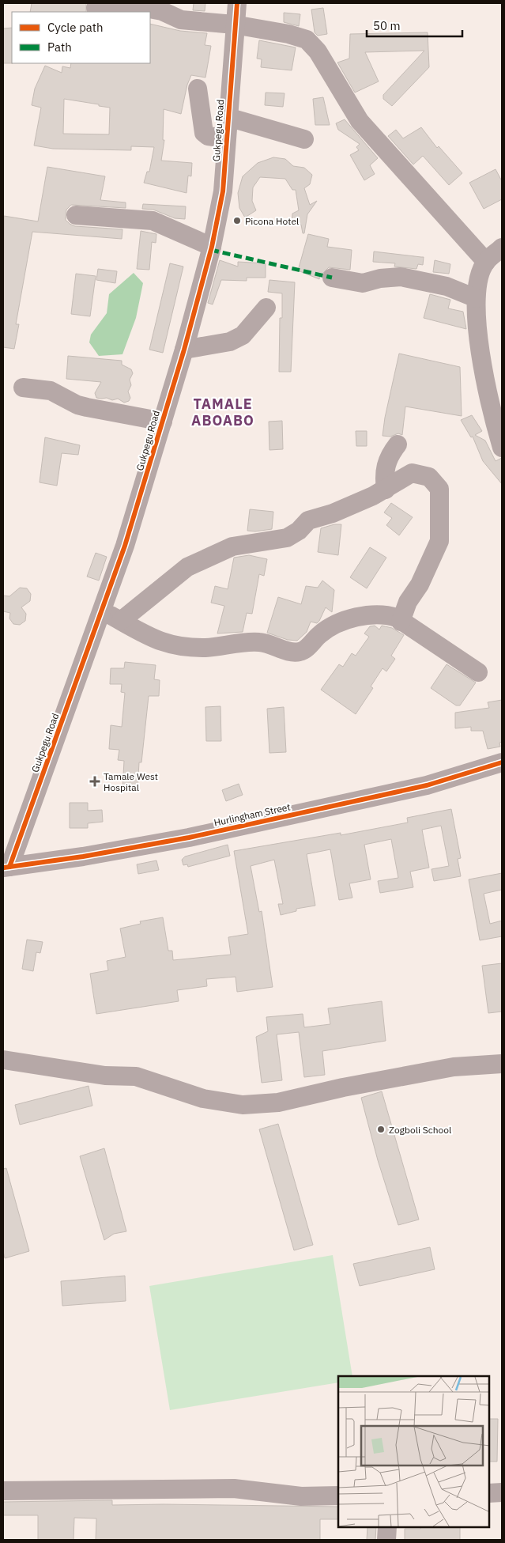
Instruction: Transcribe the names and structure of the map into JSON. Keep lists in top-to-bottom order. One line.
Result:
{"streets":{"street":["Gukpegu Road","Hurlingham Street"]},"crossings":[["Gukpegu Road","Hurlingham Street"]],"districts":["TAMALE ABOABO"],"places":{"other":["Picona Hotel","Zogboli School"],"health":["Tamale West Hospital"]},"legend":["Cycle path","Path"],"scale_bar":"50 m"}
